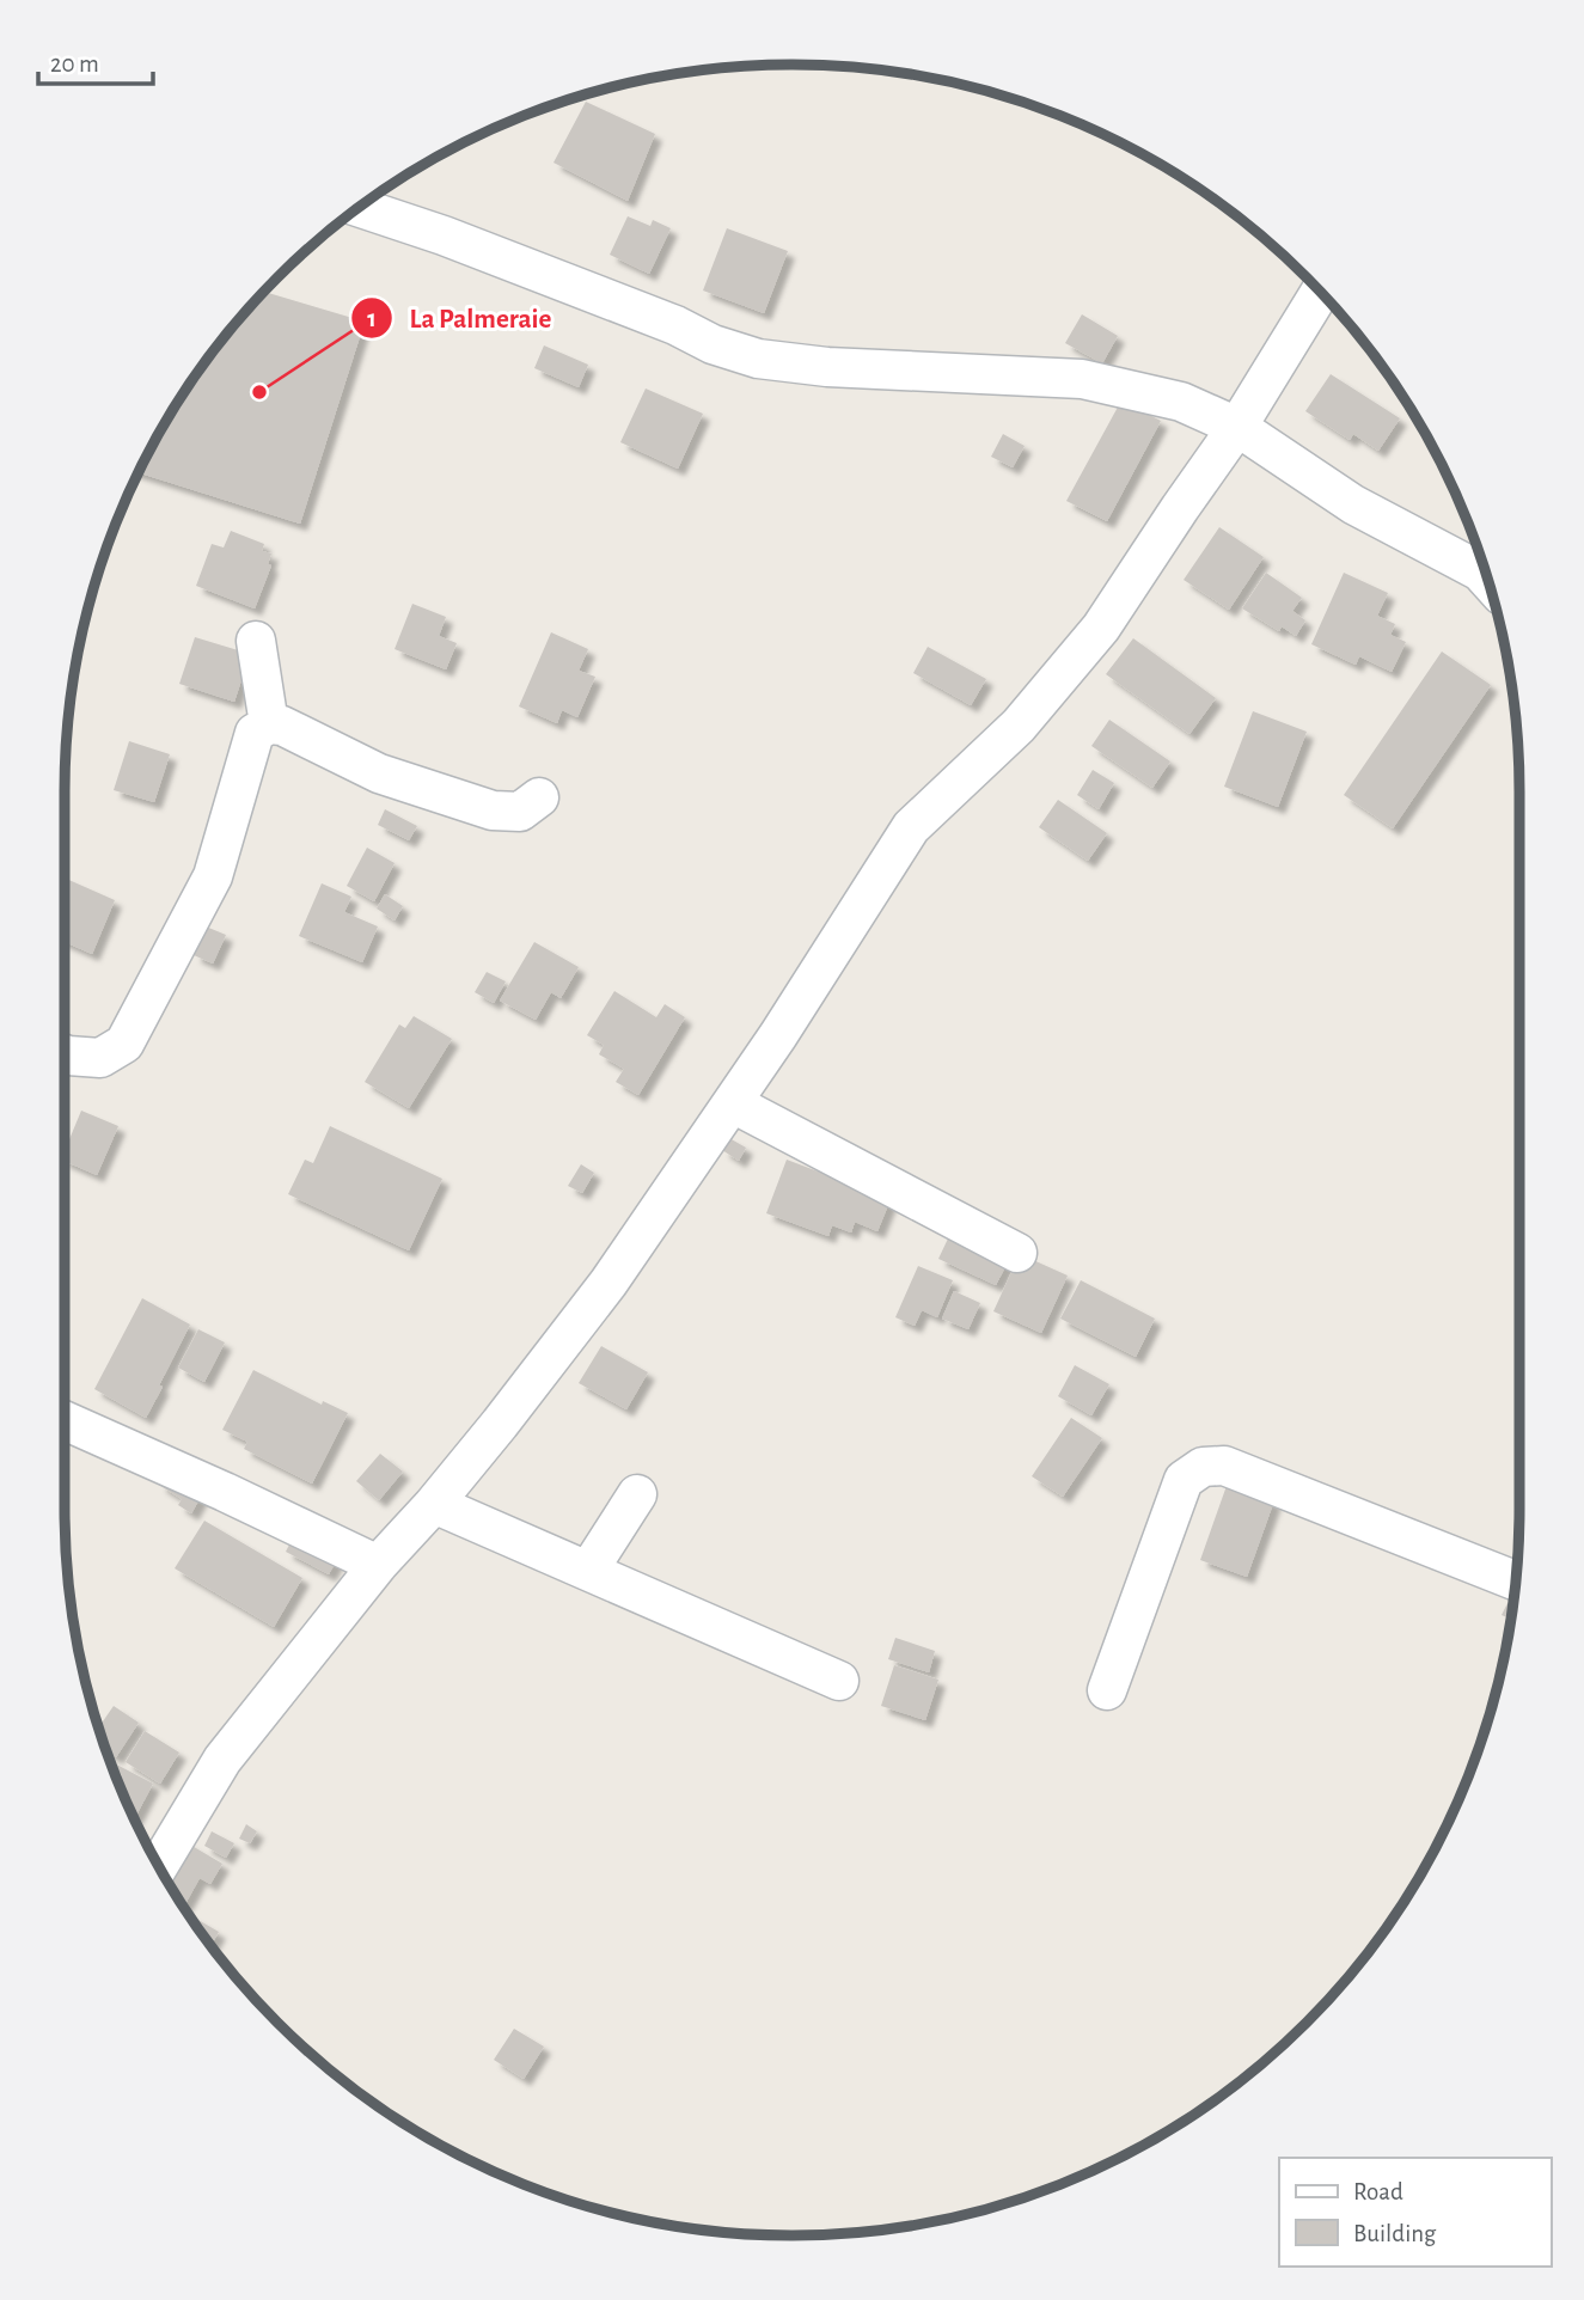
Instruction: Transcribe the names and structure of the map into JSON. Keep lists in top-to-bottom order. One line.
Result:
{"places":["La Palmeraie"],"legend":["Road","Building"],"scale_bar":"20 m"}
